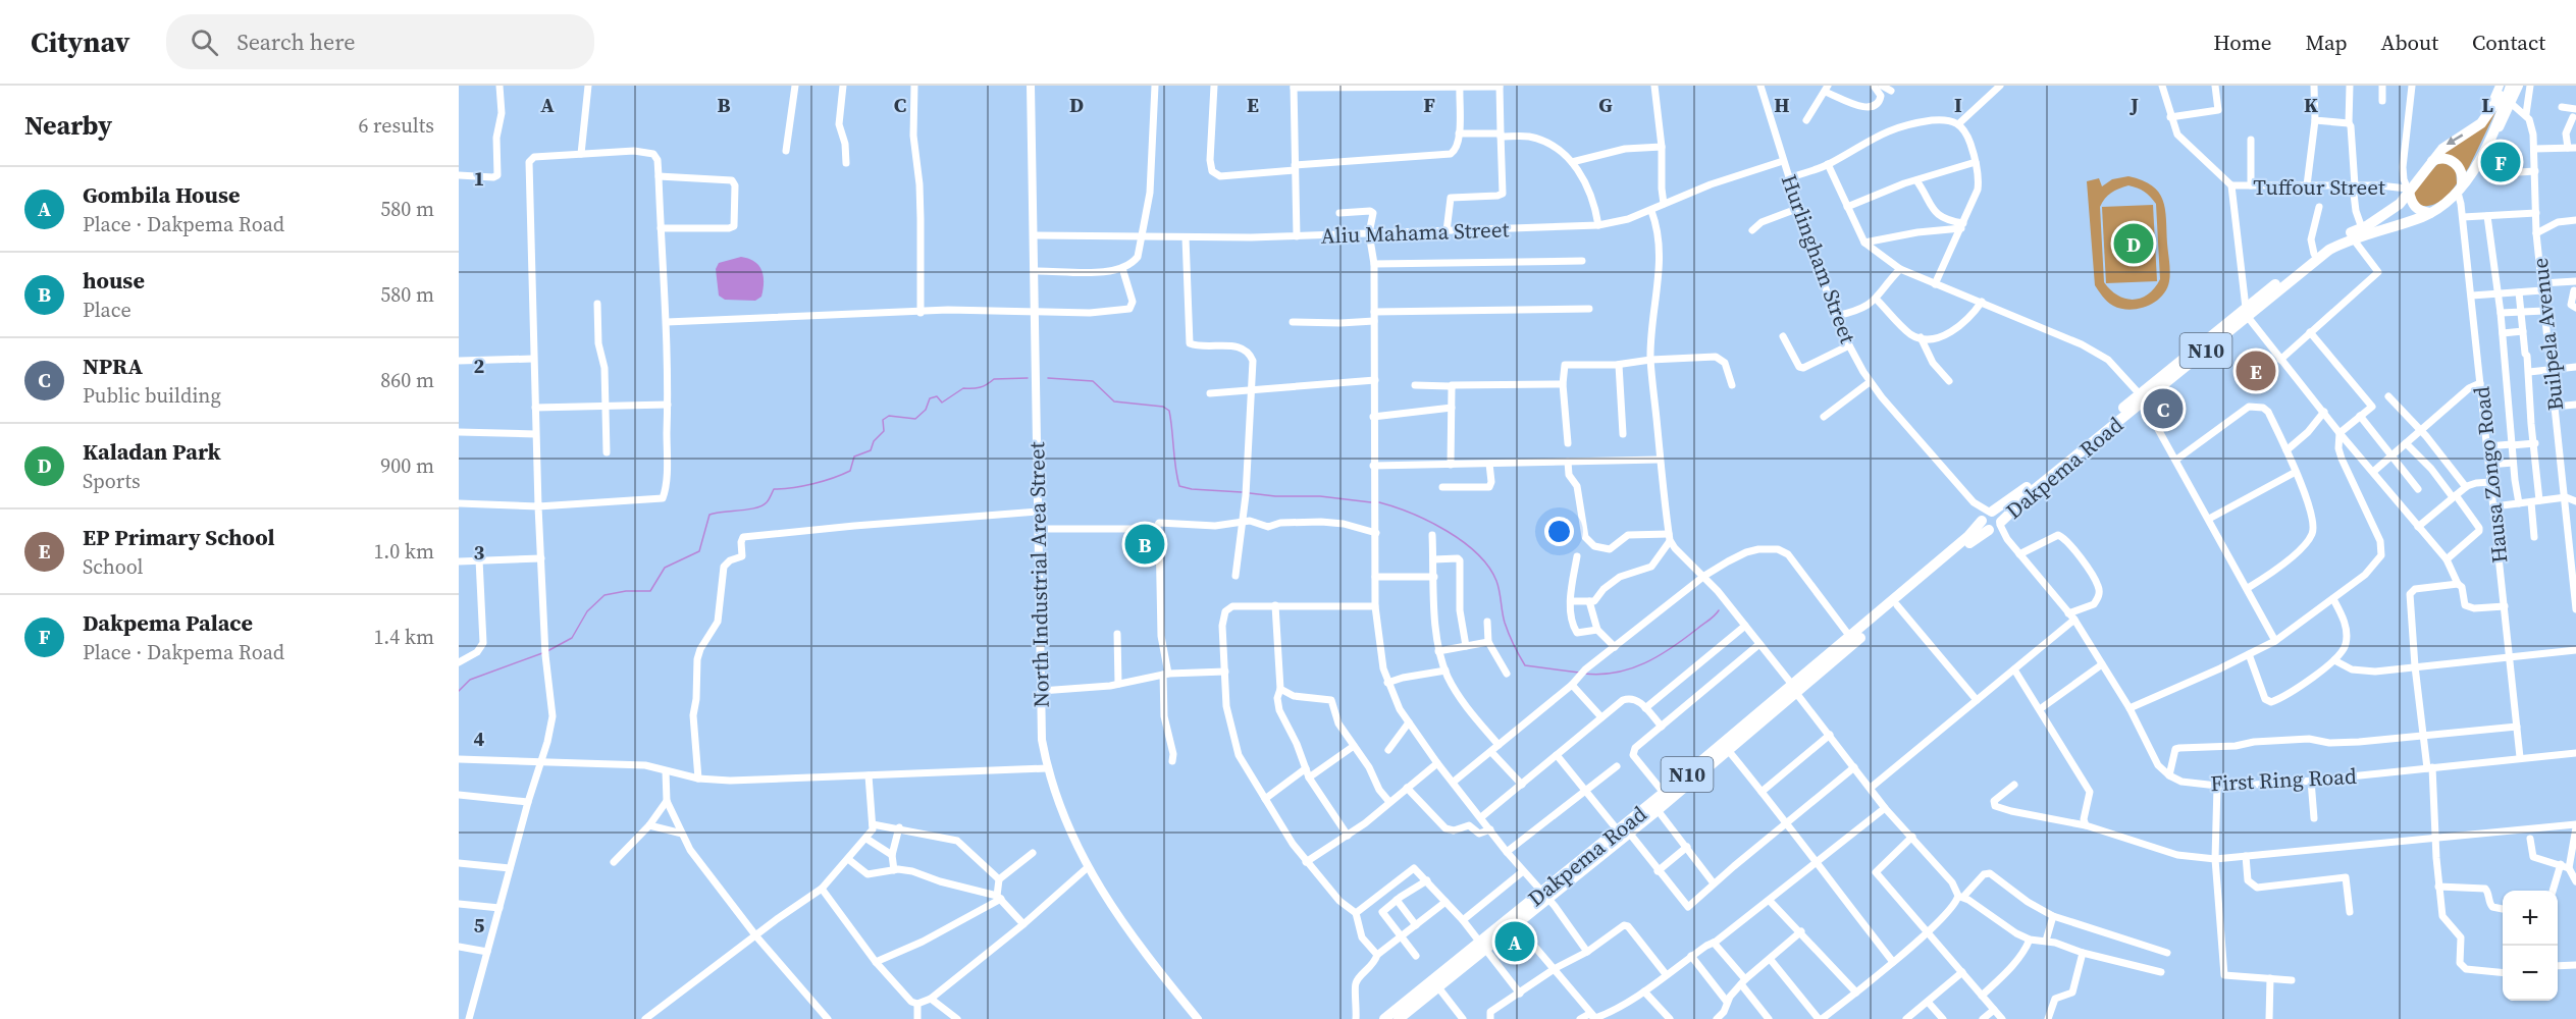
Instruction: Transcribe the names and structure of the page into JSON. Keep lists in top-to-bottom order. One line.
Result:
{"streets":{"highway":["N10","Dakpema Road"],"main road":["North Industrial Area Street"],"street":["Tuffour Street","Aliu Mahama Street","Hurlingham Street","Builpela Avenue","Hausa Zongo Road","First Ring Road"]},"crossings":[["Tuffour Street","N10"],["Tuffour Street","Dakpema Road"],["Tuffour Street","Hausa Zongo Road"],["Aliu Mahama Street","Hurlingham Street"],["Aliu Mahama Street","North Industrial Area Street"],["Hurlingham Street","Dakpema Road"],["N10","Dakpema Road"],["N10","Hausa Zongo Road"],["Dakpema Road","Hausa Zongo Road"],["Hausa Zongo Road","First Ring Road"]],"page":{"header":"Citynav","search":"Search here","nav":["Home","Map","About","Contact"],"heading":["Nearby","6 results"],"pins":["F","D","E","C","B","A"],"list":[{"mark":"A","name":"Gombila House","note":"Place · Dakpema Road","value":"580 m"},{"mark":"B","name":"house","note":"Place","value":"580 m"},{"mark":"C","name":"NPRA","note":"Public building","value":"860 m"},{"mark":"D","name":"Kaladan Park","note":"Sports","value":"900 m"},{"mark":"E","name":"EP Primary School","note":"School","value":"1.0 km"},{"mark":"F","name":"Dakpema Palace","note":"Place · Dakpema Road","value":"1.4 km"}],"map_buttons":["+","−"]},"grid":{"columns":["A","B","C","D","E","F","G","H","I","J","K","L"],"rows":["1","2","3","4","5"]}}
